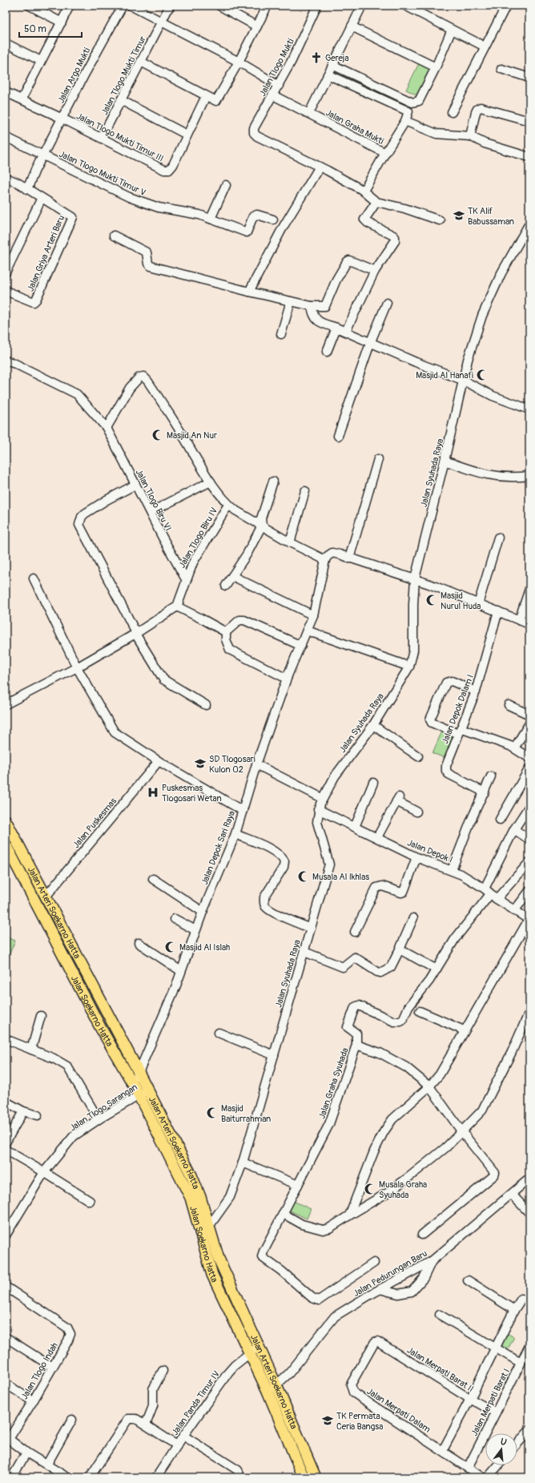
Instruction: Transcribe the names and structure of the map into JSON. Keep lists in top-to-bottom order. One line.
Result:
{"streets":{"main road":["Jalan Arteri Soekarno Hatta","Jalan Soekarno Hatta"],"street":["Jalan Tlogo Mukti","Jalan Argo Mukti","Jalan Tlogo Mukti Timur","Jalan Graha Mukti","Jalan Tlogo Mukti Timur III","Jalan Tlogo Mukti Timur V","Jalan Griya Arteri Baru","Jalan Syuhada Raya","Jalan Tlogo Biru VI","Jalan Tlogo Biru IV","Jalan Depok Dalam I","Jalan Puskesmas","Jalan Depok Sari Raya","Jalan Depok I","Jalan Graha Syuhada","Jalan Tlogo Sarangan","Jalan Pedurungan Baru","Jalan Merpati Barat II","Jalan Tlogo Indah","Jalan Merpati Barat I","Jalan Panda Timur IV","Jalan Merpati Dalam"]},"crossings":[["Jalan Tlogo Mukti","Jalan Graha Mukti"],["Jalan Argo Mukti","Jalan Tlogo Mukti Timur III"],["Jalan Argo Mukti","Jalan Tlogo Mukti Timur V"],["Jalan Tlogo Mukti Timur","Jalan Tlogo Mukti Timur III"],["Jalan Syuhada Raya","Jalan Depok I"],["Jalan Syuhada Raya","Jalan Arteri Soekarno Hatta"],["Jalan Tlogo Biru VI","Jalan Tlogo Biru IV"],["Jalan Puskesmas","Jalan Arteri Soekarno Hatta"],["Jalan Depok Sari Raya","Jalan Arteri Soekarno Hatta"],["Jalan Depok Sari Raya","Jalan Soekarno Hatta"],["Jalan Depok I","Jalan Graha Syuhada"],["Jalan Arteri Soekarno Hatta","Jalan Tlogo Sarangan"],["Jalan Arteri Soekarno Hatta","Jalan Pedurungan Baru"],["Jalan Arteri Soekarno Hatta","Jalan Panda Timur IV"],["Jalan Soekarno Hatta","Jalan Tlogo Sarangan"],["Jalan Soekarno Hatta","Jalan Pedurungan Baru"],["Jalan Soekarno Hatta","Jalan Panda Timur IV"],["Jalan Merpati Barat II","Jalan Merpati Barat I"],["Jalan Merpati Barat II","Jalan Merpati Dalam"],["Jalan Merpati Barat I","Jalan Merpati Dalam"]],"places":{"church":["Gereja"],"school or university":["TK Alif Babussaman","SD Tlogosari Kulon 02","TK Permata Ceria Bangsa"],"mosque":["Masjid Al Hanafi","Masjid An Nur","Masjid Nurul Huda","Musala Al Ikhlas","Masjid Al Islah","Masjid Baiturrahman","Musala Graha Syuhada"],"hospital":["Puskesmas Tlogosari Wetan"]},"scale_bar":"50 m","north":"top"}
